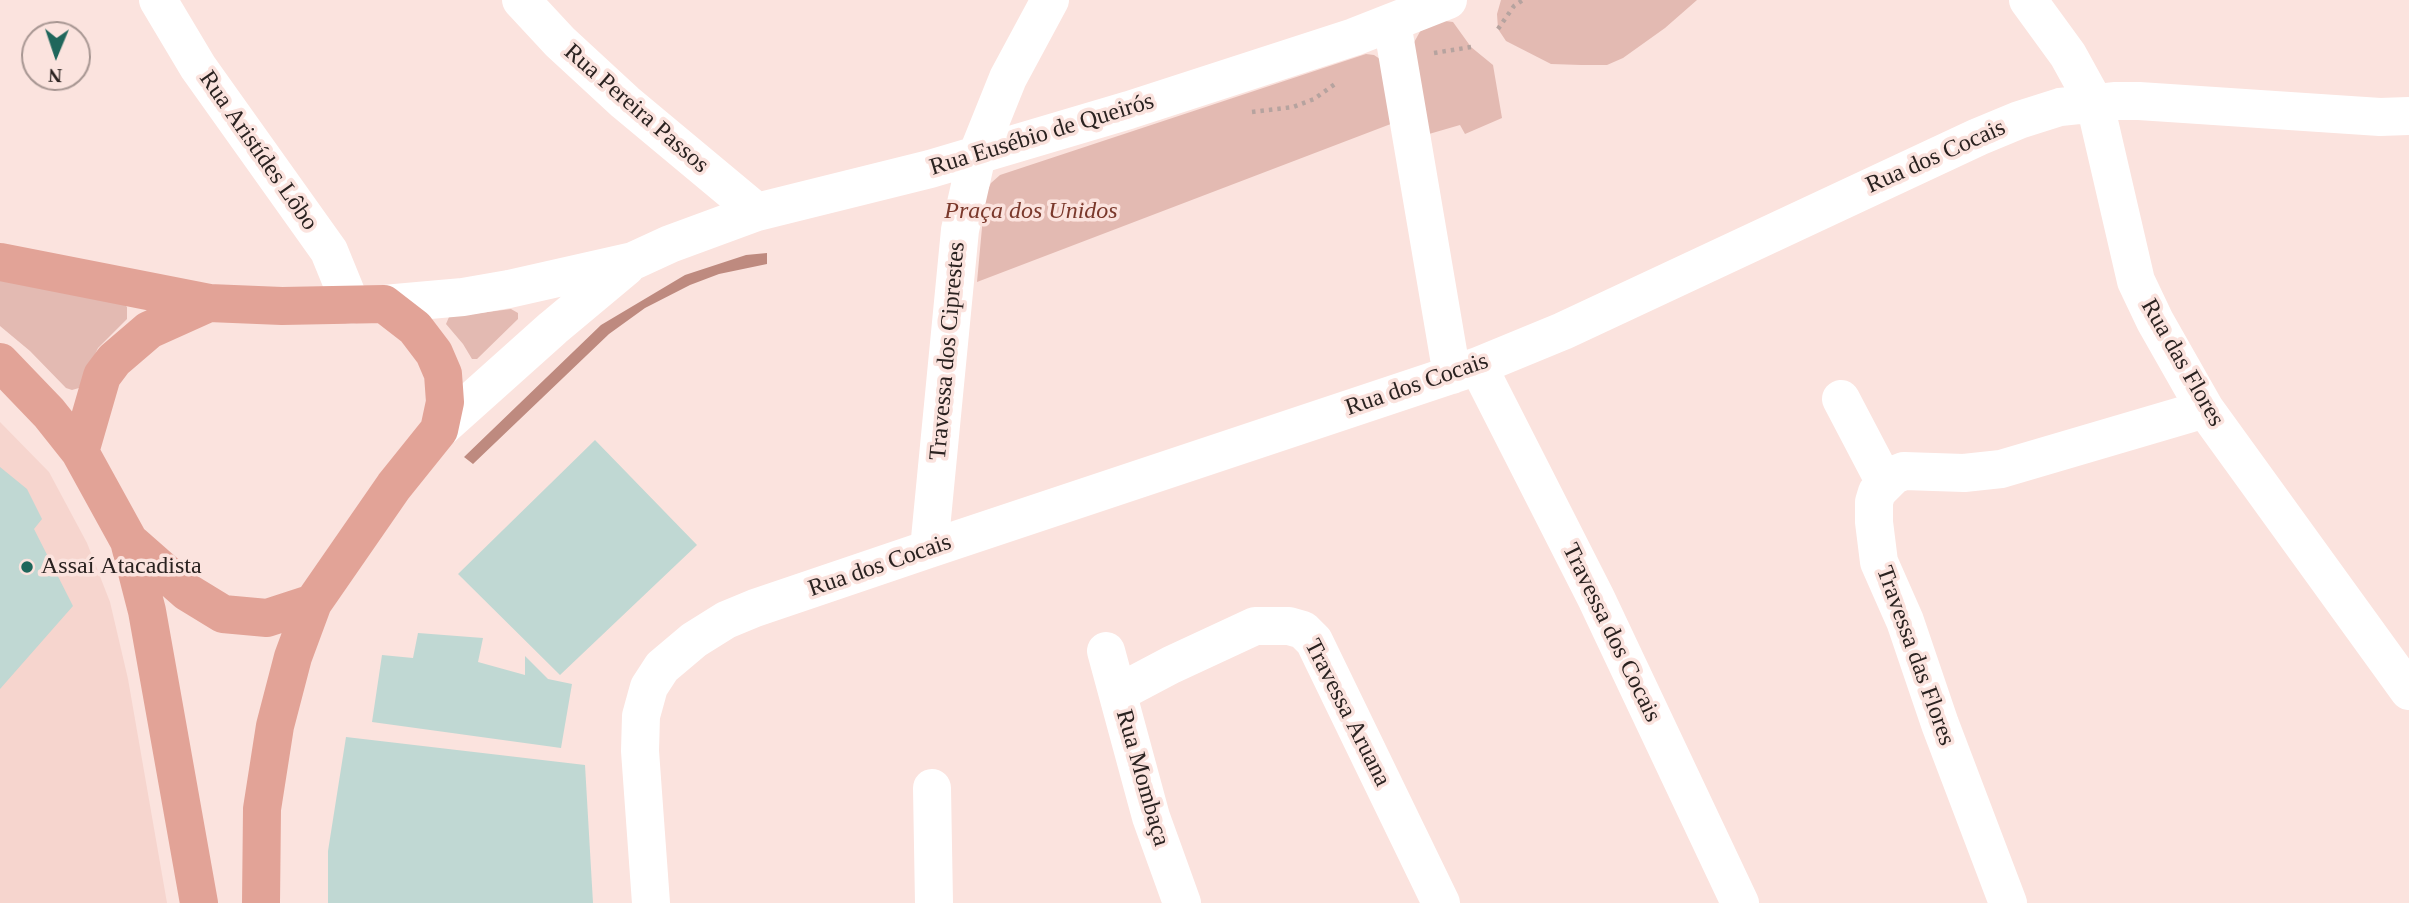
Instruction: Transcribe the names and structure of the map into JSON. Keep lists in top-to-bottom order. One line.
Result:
{"streets":{"main road":["Rua Eusébio de Queirós"],"street":["Rua Pereira Passos","Rua Aristídes Lôbo","Rua dos Cocais","Travessa dos Ciprestes","Rua das Flores","Travessa dos Cocais","Travessa das Flores","Travessa Aruana","Rua Mombaça"]},"crossings":[["Rua Pereira Passos","Rua Eusébio de Queirós"],["Rua Eusébio de Queirós","Rua Aristídes Lôbo"],["Rua Eusébio de Queirós","Travessa dos Ciprestes"],["Rua Eusébio de Queirós","Travessa dos Cocais"],["Rua dos Cocais","Travessa dos Ciprestes"],["Rua dos Cocais","Rua das Flores"],["Rua dos Cocais","Travessa dos Cocais"],["Travessa Aruana","Rua Mombaça"]],"parks":["Praça dos Unidos"],"places":["Assaí Atacadista"],"north":"bottom"}
